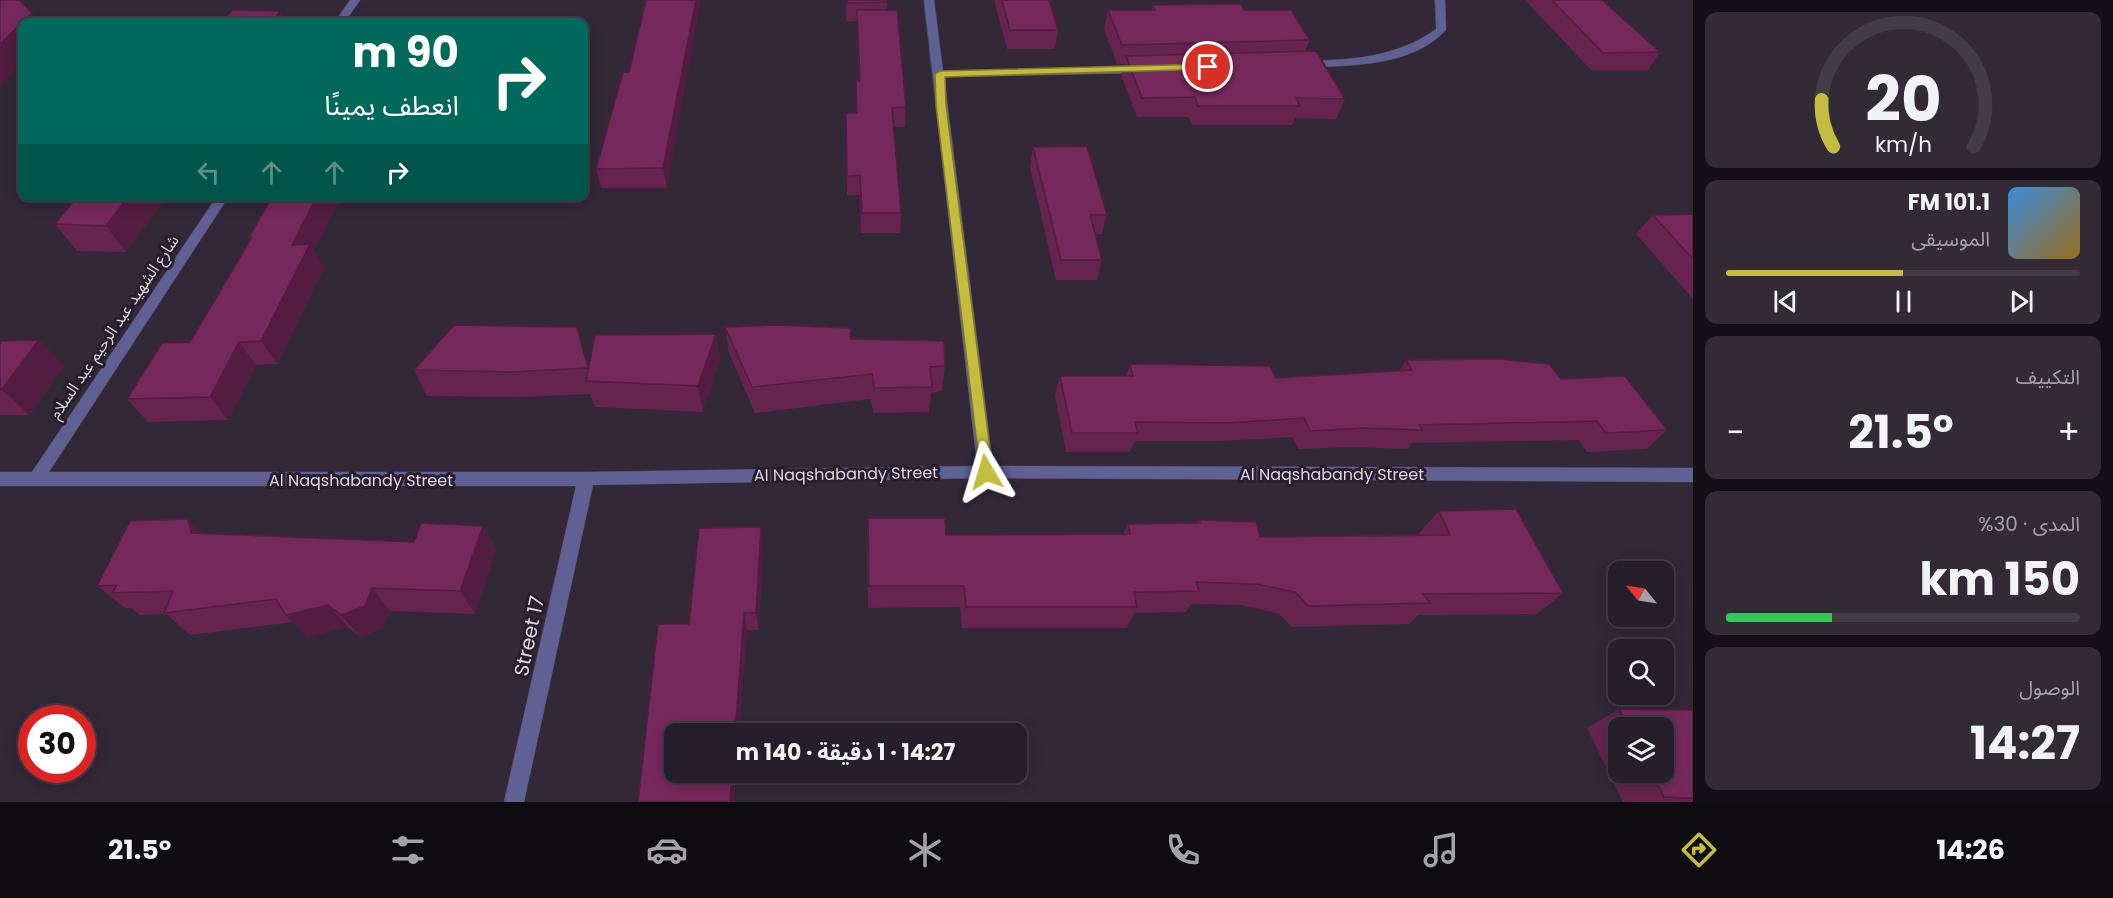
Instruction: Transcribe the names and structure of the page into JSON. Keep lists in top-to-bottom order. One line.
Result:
{"streets":{"street":["شارع الشهيد عبد الرحيم عبد السلام","Al Naqshabandy Street","Street 17"]},"crossings":[["شارع الشهيد عبد الرحيم عبد السلام","Al Naqshabandy Street"],["Al Naqshabandy Street","Street 17"]],"north":"top left","page":{"turn":["90 m","انعطف يمينًا"],"song":["101.1 FM","الموسيقى"],"tile":["التكييف",["المدى · 30%","150 km"],["الوصول","14:27"]],"heat":["−","21.5°","+"],"limit":"30","trip":"14:27 · 1 دقيقة · 140 m","tabs":["14:26","21.5°"],"gauge":["20","km/h"]}}
